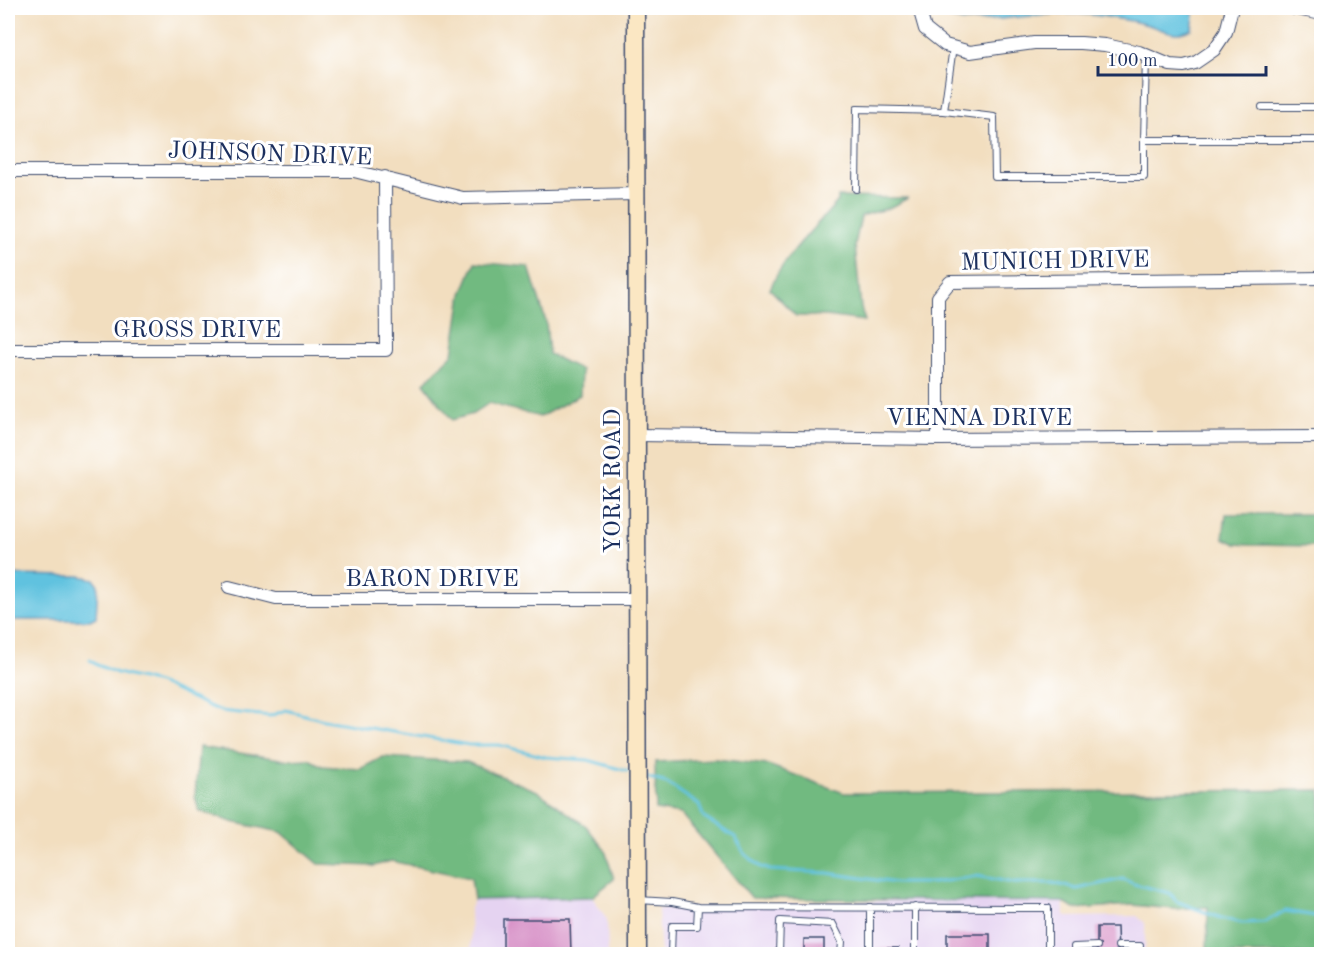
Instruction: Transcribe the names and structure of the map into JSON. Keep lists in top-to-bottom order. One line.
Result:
{"streets":{"street":["JOHNSON DRIVE","MUNICH DRIVE","GROSS DRIVE","VIENNA DRIVE","YORK ROAD","BARON DRIVE"]},"crossings":[["JOHNSON DRIVE","GROSS DRIVE"],["JOHNSON DRIVE","YORK ROAD"],["MUNICH DRIVE","VIENNA DRIVE"],["VIENNA DRIVE","YORK ROAD"],["YORK ROAD","BARON DRIVE"]],"scale_bar":"100 m"}
